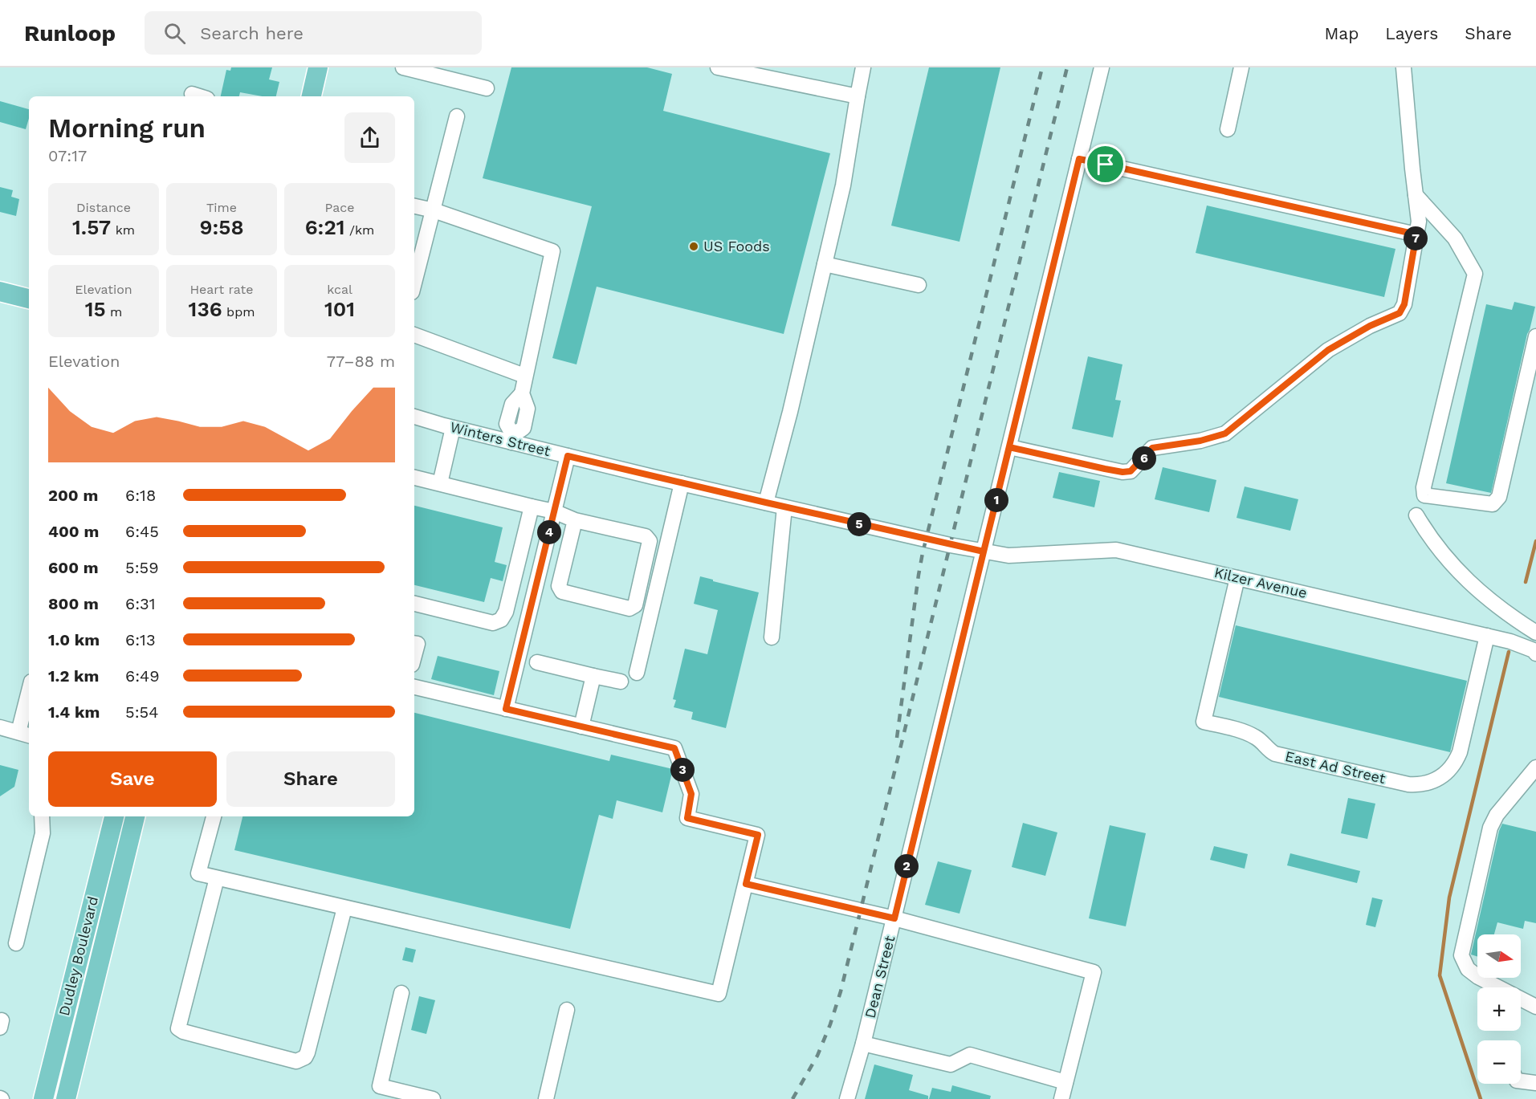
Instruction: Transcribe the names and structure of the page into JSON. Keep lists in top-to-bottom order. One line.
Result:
{"streets":{"main road":["Dudley Boulevard"],"street":["Winters Street","Kilzer Avenue","East Ad Street","Dean Street"]},"crossings":[["Winters Street","Kilzer Avenue"],["Winters Street","Dean Street"],["Kilzer Avenue","East Ad Street"],["Kilzer Avenue","Dean Street"]],"places":["US Foods"],"north":"right","page":{"header":"Runloop","search":"Search here","nav":["Map","Layers","Share"],"heading":["Morning run","07:17"],"stats":[["Distance","1.57 km"],["Time","9:58"],["Pace","6:21 /km"],["Elevation","15 m"],["Heart rate","136 bpm"],["kcal","101"]],"pins":["7","6","1","5","4","3","2"],"chart":["Elevation","77–88 m"],"list":[{"name":"200 m","note":"6:18"},{"name":"400 m","note":"6:45"},{"name":"600 m","note":"5:59"},{"name":"800 m","note":"6:31"},{"name":"1.0 km","note":"6:13"},{"name":"1.2 km","note":"6:49"},{"name":"1.4 km","note":"5:54"}],"buttons":["Save","Share"],"map_buttons":["+","−"]}}
